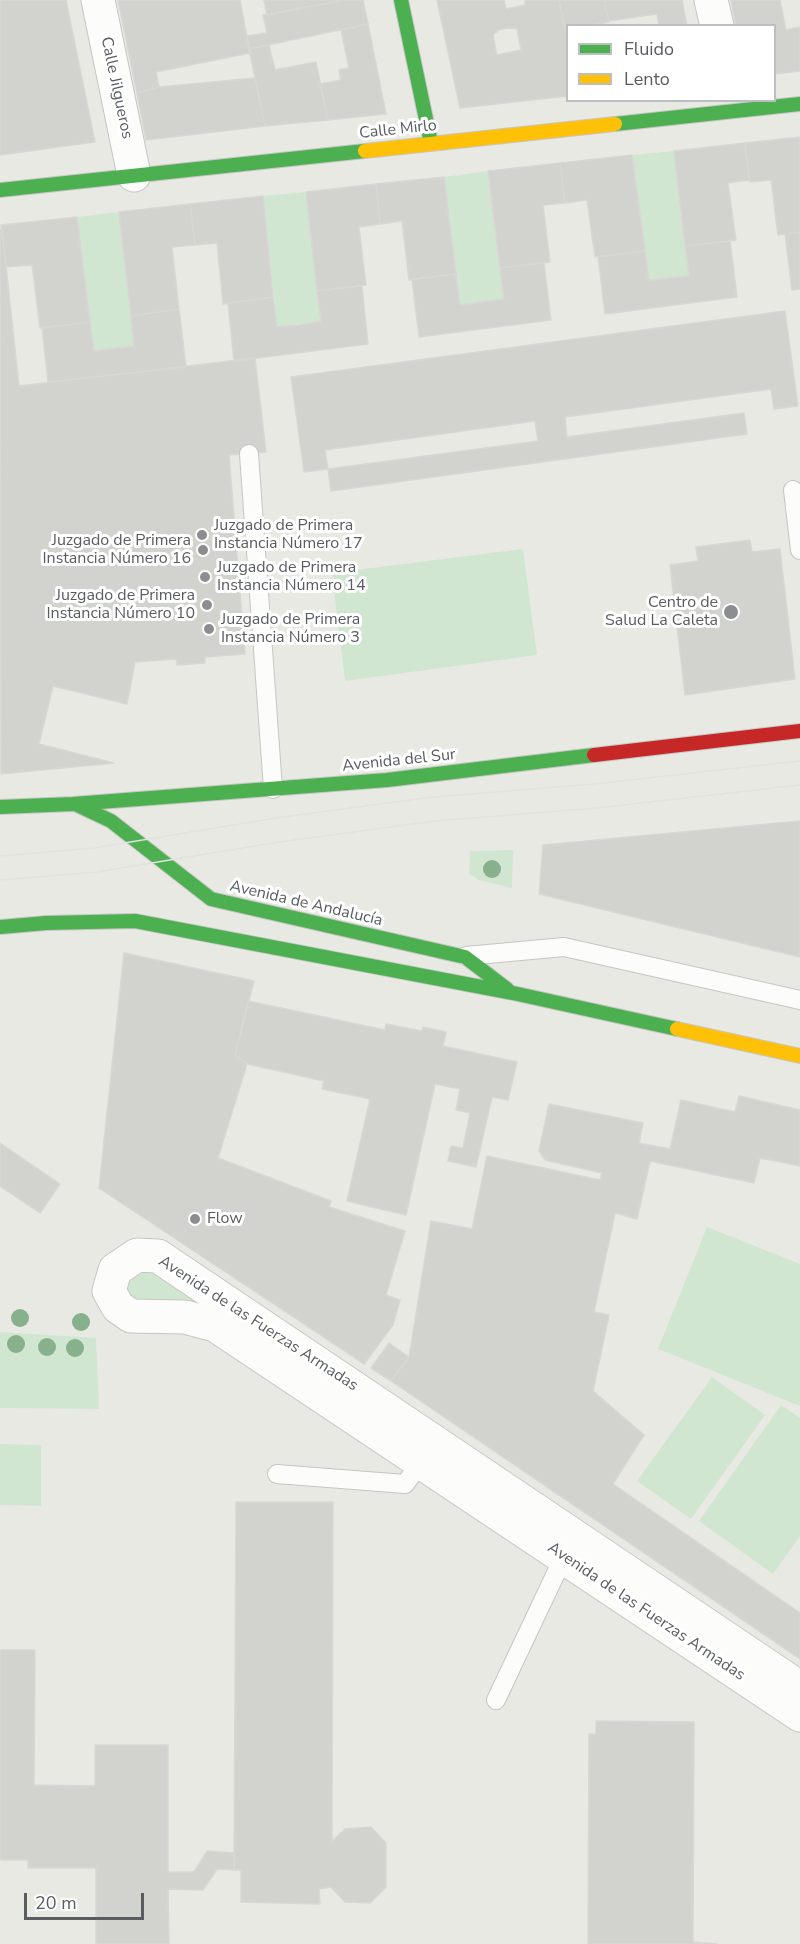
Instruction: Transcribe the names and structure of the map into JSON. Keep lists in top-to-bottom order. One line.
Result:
{"streets":{"main road":["Calle Mirlo","Avenida del Sur","Avenida de Andalucía"],"street":["Calle Jilgueros","Avenida de las Fuerzas Armadas"]},"crossings":[["Calle Jilgueros","Calle Mirlo"],["Avenida del Sur","Avenida de Andalucía"]],"places":["Juzgado de Primera Instancia Número 17","Juzgado de Primera Instancia Número 16","Juzgado de Primera Instancia Número 14","Juzgado de Primera Instancia Número 10","Centro de Salud La Caleta","Juzgado de Primera Instancia Número 3","Flow"],"legend":["Fluido","Lento"],"scale_bar":"20 m"}
